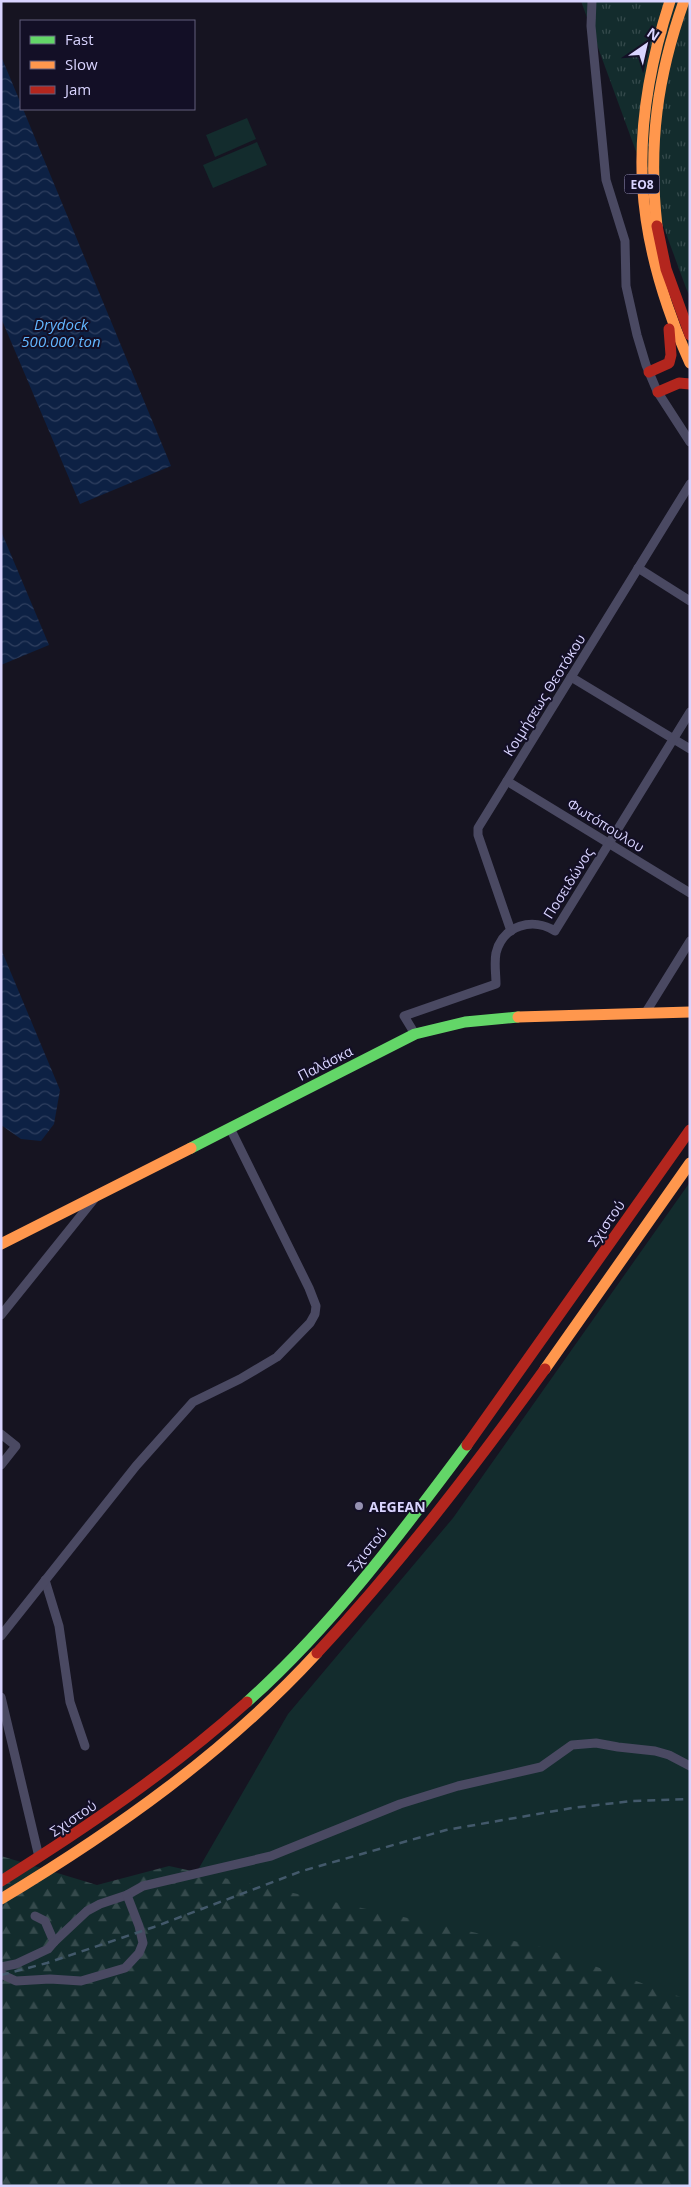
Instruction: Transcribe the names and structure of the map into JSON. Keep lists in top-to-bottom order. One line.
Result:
{"streets":{"main road":["ΕΟ8","Παλάσκα","Σχιστού"],"street":["Κοιμήσεως Θεοτόκου","Φωτόπουλου","Ποσειδώνος"]},"crossings":[["Κοιμήσεως Θεοτόκου","Φωτόπουλου"],["Κοιμήσεως Θεοτόκου","Ποσειδώνος"],["Φωτόπουλου","Ποσειδώνος"]],"water":["Drydock 500.000 ton"],"places":["AEGEAN"],"legend":["Fast","Slow","Jam"],"north":"top right"}
